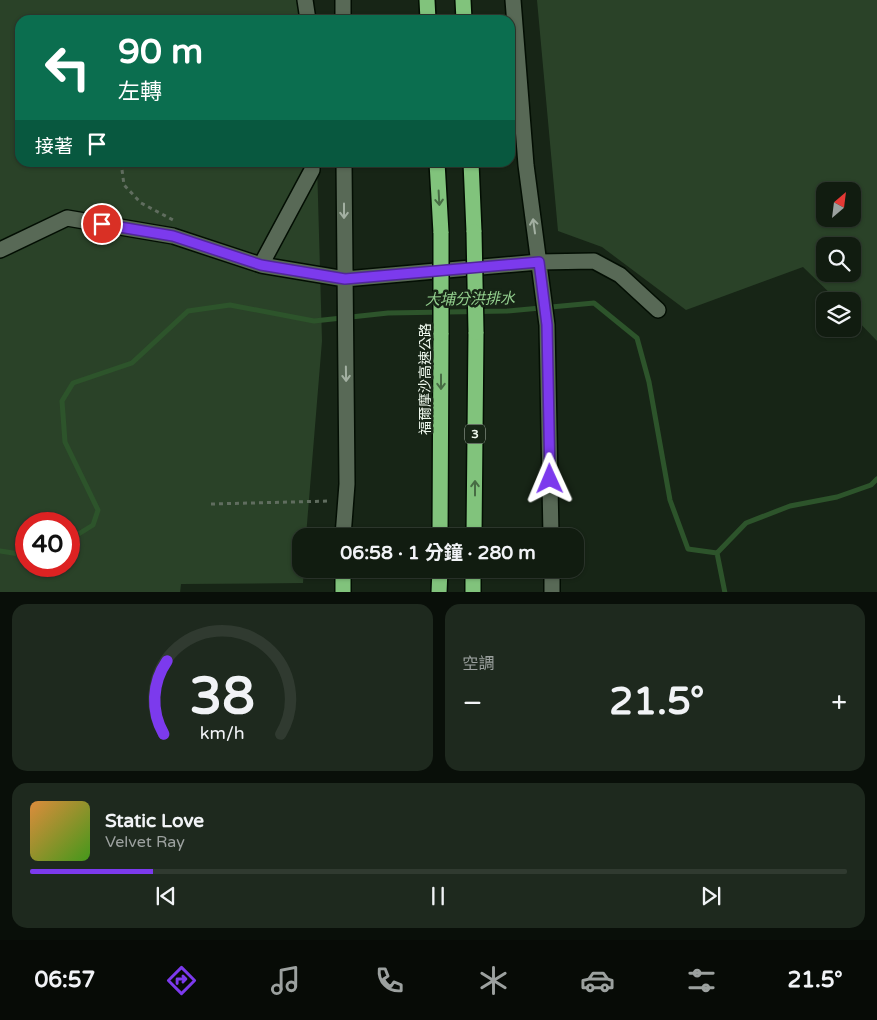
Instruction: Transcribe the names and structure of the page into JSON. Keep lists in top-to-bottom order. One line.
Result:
{"streets":{"highway":["福爾摩沙高速公路","3"]},"water":["大埔分洪排水"],"north":"top right","page":{"turn":["90 m","左轉"],"then":"接著","limit":"40","trip":"06:58 · 1 分鐘 · 280 m","tile":"空調","heat":["−","21.5°","+"],"song":["Static Love","Velvet Ray"],"tabs":["06:57","21.5°"],"gauge":["38","km/h"]}}
